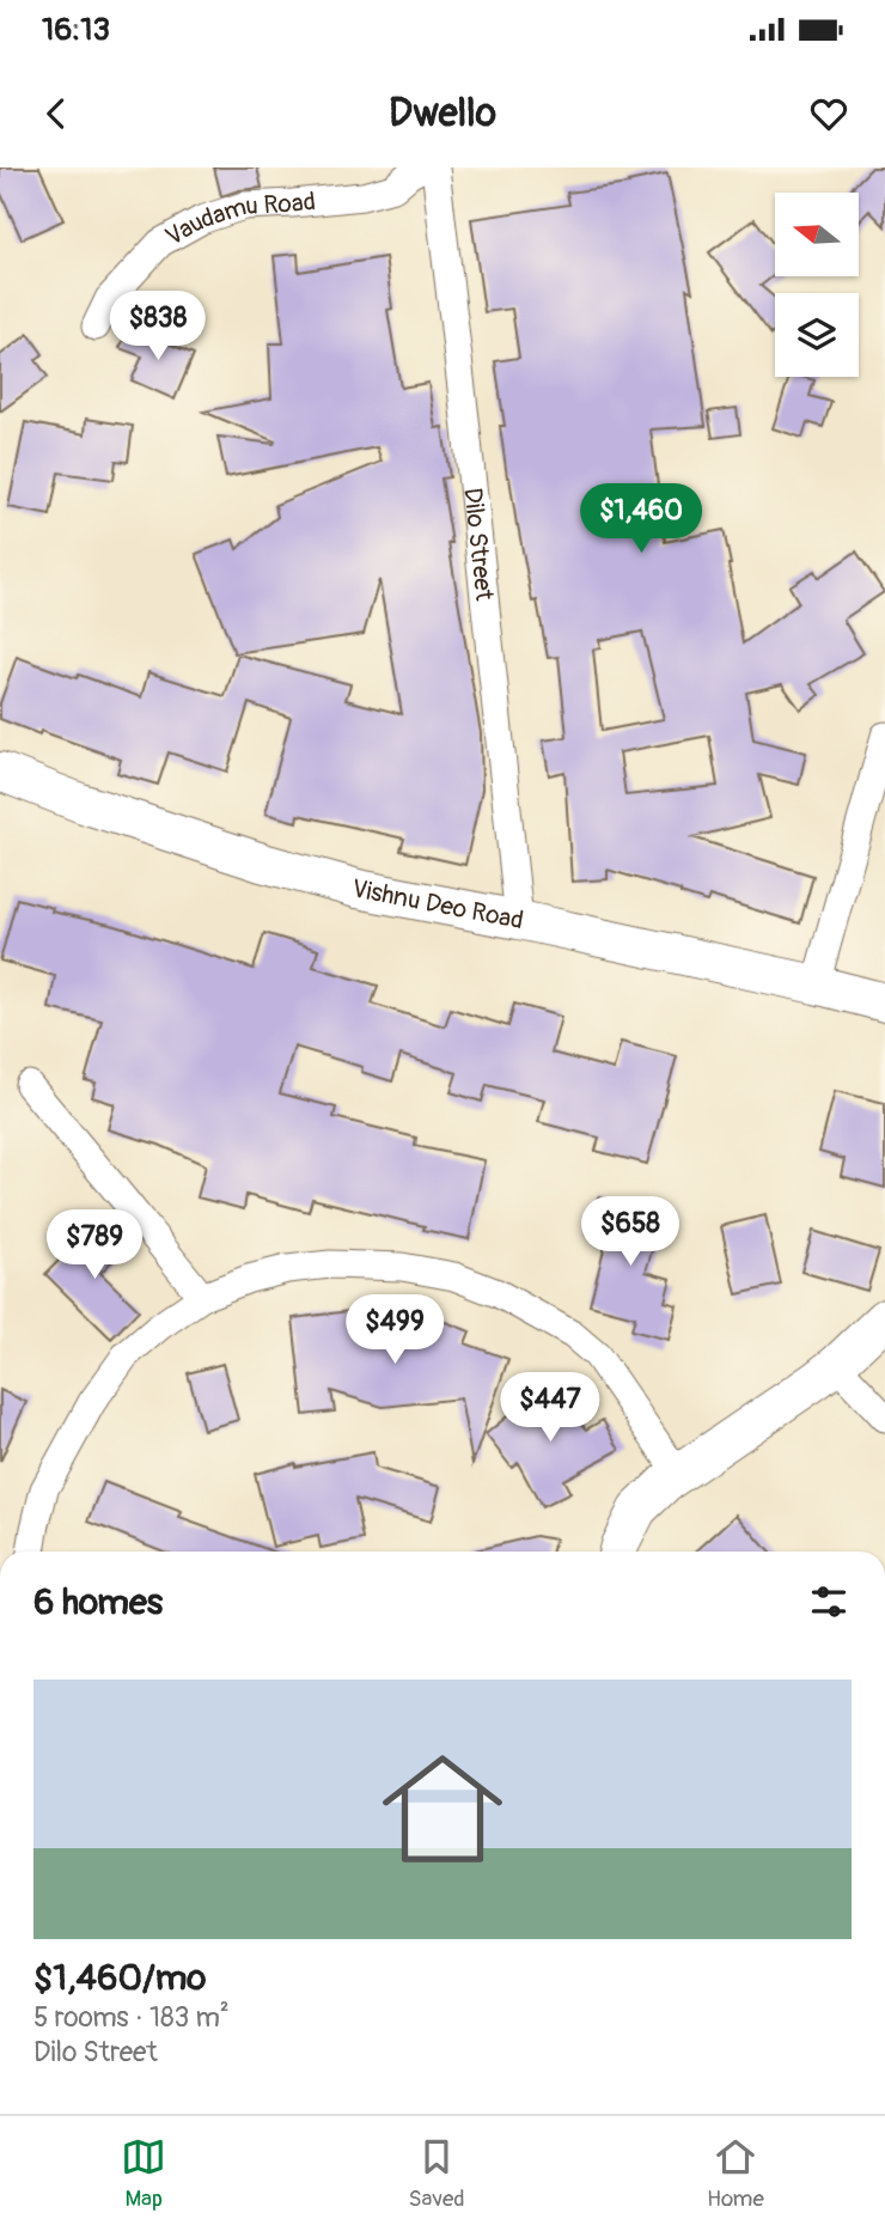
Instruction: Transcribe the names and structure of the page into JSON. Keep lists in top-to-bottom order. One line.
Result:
{"streets":{"street":["Vaudamu Road","Dilo Street","Vishnu Deo Road"]},"crossings":[["Dilo Street","Vishnu Deo Road"]],"north":"left","page":{"status":"16:13","header":"Dwello","price":["$838","$1,460","$658","$789","$499","$447"],"heading":"6 homes","list":[{"name":"$1,460/mo","note":"5 rooms · 183 m² · Dilo Street"}],"tabs":["Map","Saved","Home"]}}
